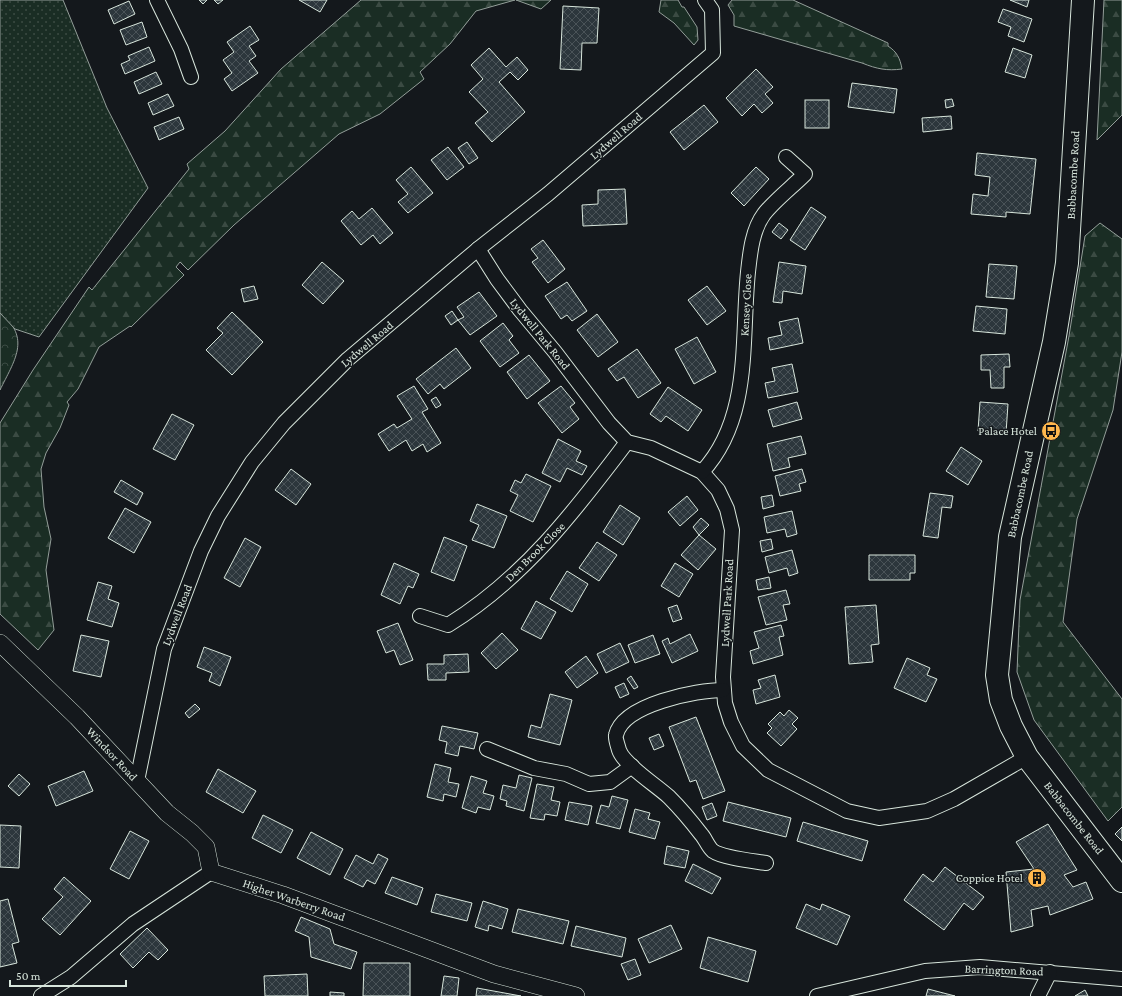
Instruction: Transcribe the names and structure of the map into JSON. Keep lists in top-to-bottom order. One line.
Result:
{"streets":{"main road":["Babbacombe Road"],"street":["Lydwell Road","Kensey Close","Lydwell Park Road","Den Brook Close","Windsor Road","Higher Warberry Road","Barrington Road"]},"crossings":[["Lydwell Road","Lydwell Park Road"],["Lydwell Road","Windsor Road"],["Babbacombe Road","Lydwell Park Road"],["Kensey Close","Lydwell Park Road"],["Lydwell Park Road","Den Brook Close"],["Windsor Road","Higher Warberry Road"]],"places":{"bus stop":["Palace Hotel"],"building":["Coppice Hotel"]},"scale_bar":"50 m"}
